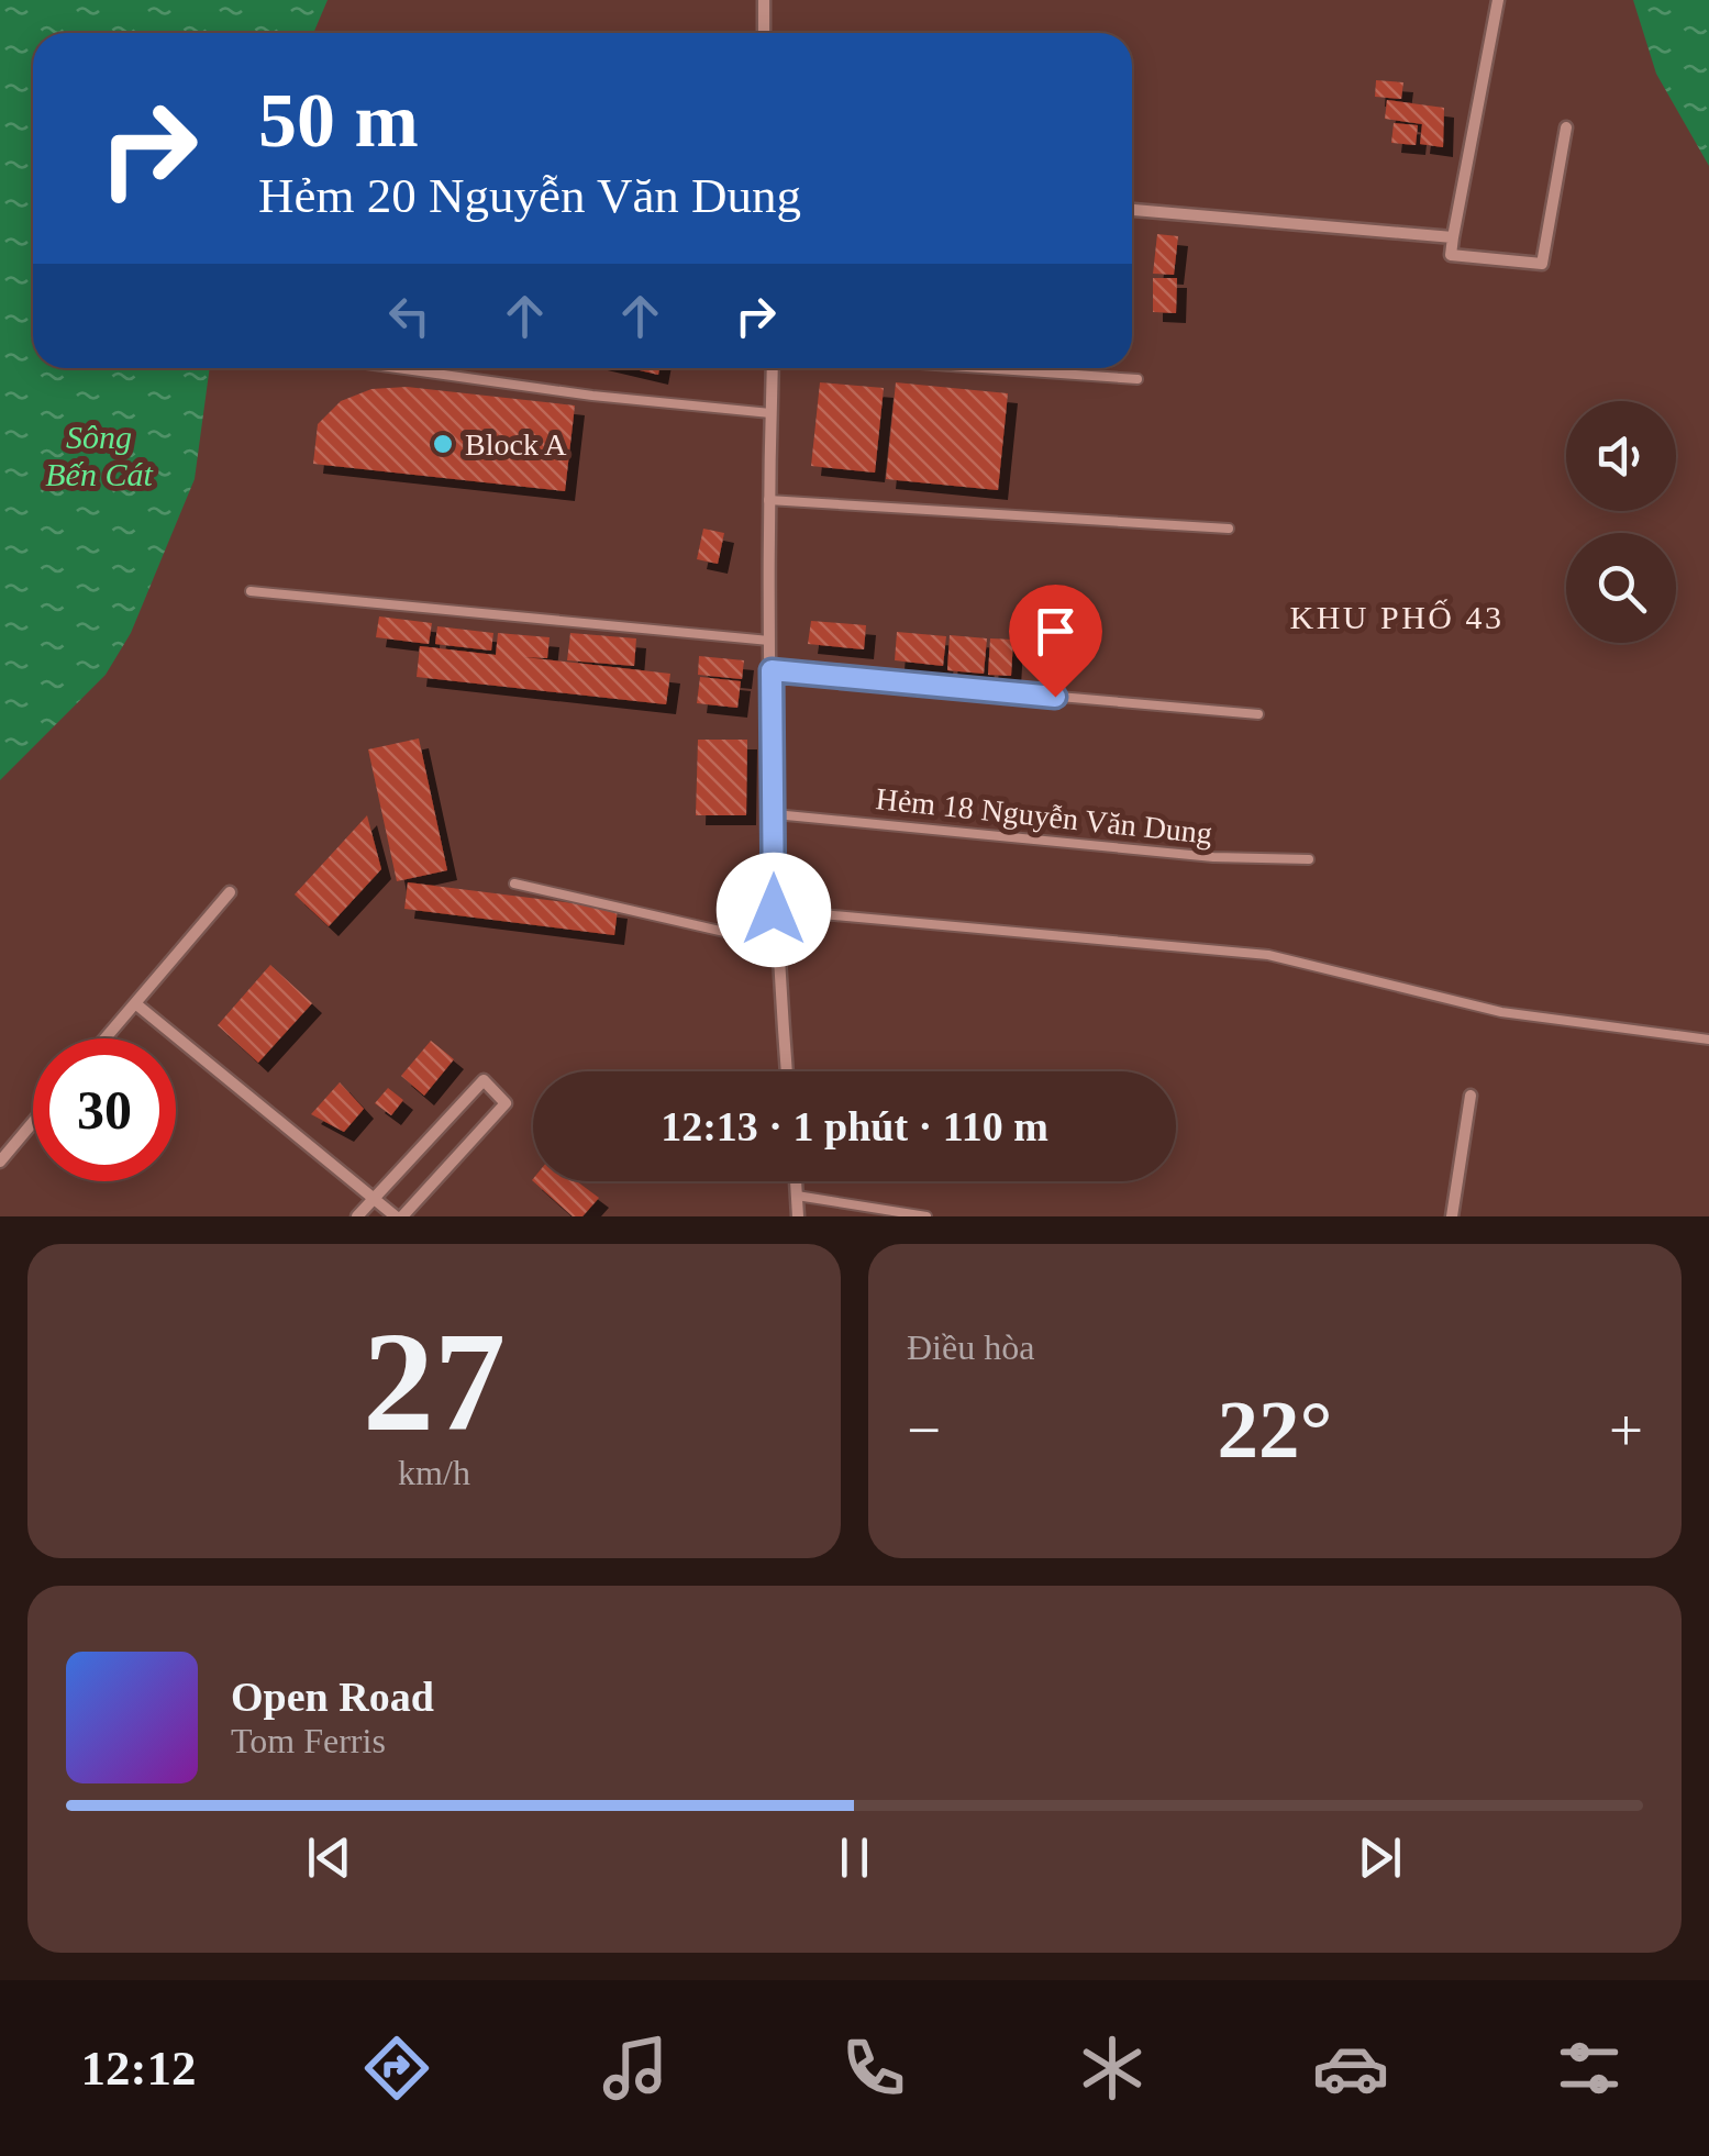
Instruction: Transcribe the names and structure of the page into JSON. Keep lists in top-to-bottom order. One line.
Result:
{"streets":{"lane":["Hẻm 18 Nguyễn Văn Dung"]},"districts":["KHU PHỐ 43"],"water":["Sông Bến Cát"],"places":["Block A"],"page":{"turn":["50 m","Hẻm 20 Nguyễn Văn Dung"],"limit":"30","trip":"12:13 · 1 phút · 110 m","tile":[["27","km/h"],"Điều hòa"],"heat":["−","22°","+"],"song":["Open Road","Tom Ferris"],"tabs":"12:12"}}
